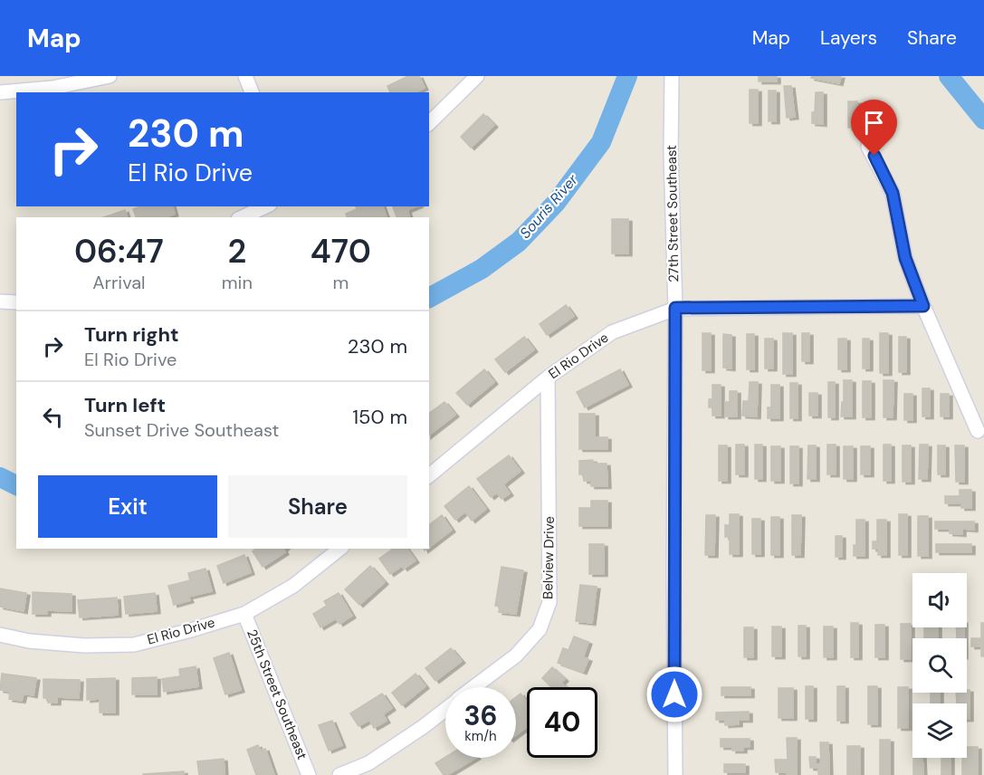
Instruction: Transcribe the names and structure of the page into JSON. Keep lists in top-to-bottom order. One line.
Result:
{"streets":{"street":["27th Street Southeast","El Rio Drive","Belview Drive","25th Street Southeast"]},"crossings":[["27th Street Southeast","El Rio Drive"],["El Rio Drive","Belview Drive"],["El Rio Drive","25th Street Southeast"]],"water":["Souris River"],"page":{"header":"Map","nav":["Map","Layers","Share"],"turn":["230 m","El Rio Drive"],"eta":["06:47","Arrival","2","min","470","m"],"list":[{"name":"Turn right","note":"El Rio Drive","value":"230 m"},{"name":"Turn left","note":"Sunset Drive Southeast","value":"150 m"}],"buttons":["Exit","Share"],"speed":"36 km/h","limit":"40"}}
